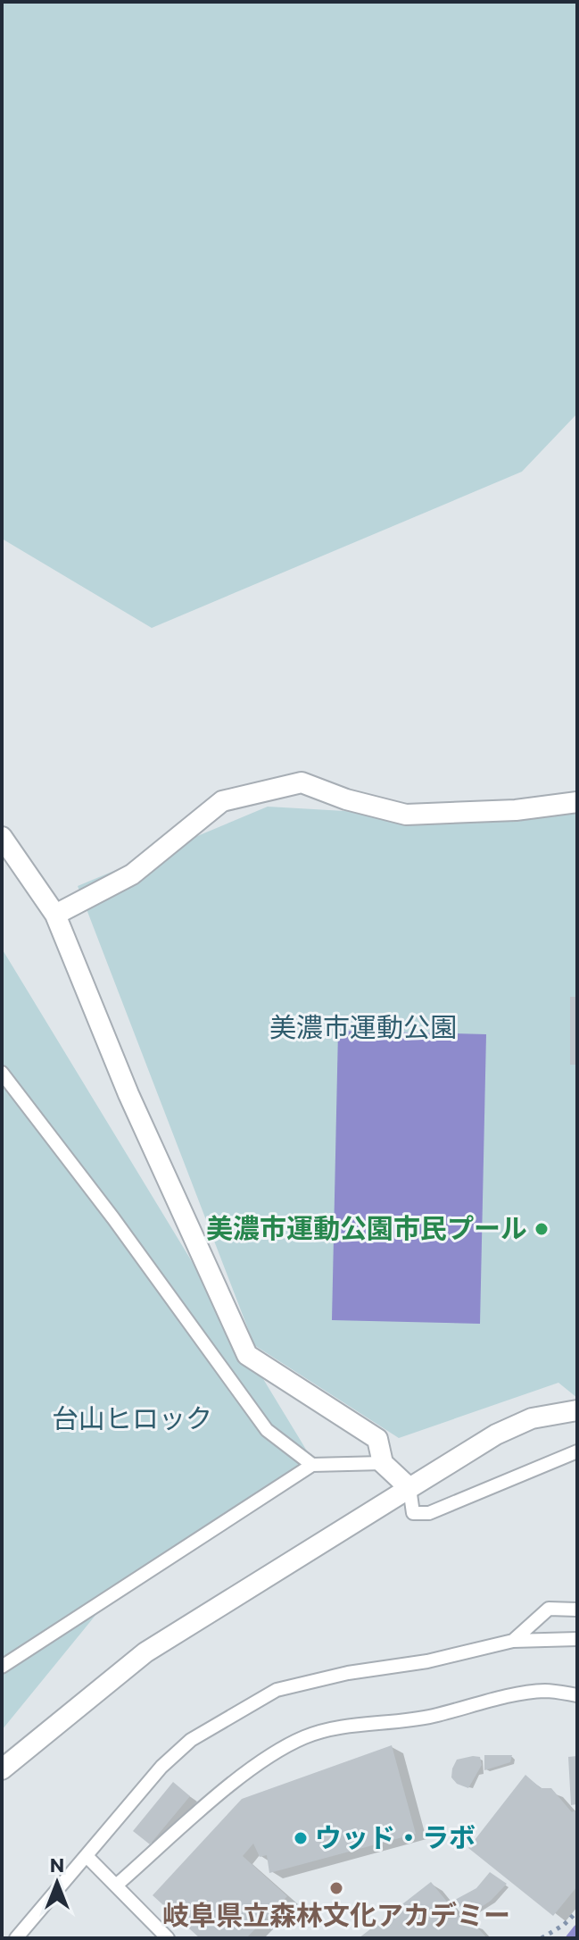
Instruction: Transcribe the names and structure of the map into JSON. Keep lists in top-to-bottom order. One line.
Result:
{"parks":["美濃市運動公園","台山ヒロック"],"places":["美濃市運動公園市民プール","ウッド・ラボ","岐阜県立森林文化アカデミー"],"north":"top"}
